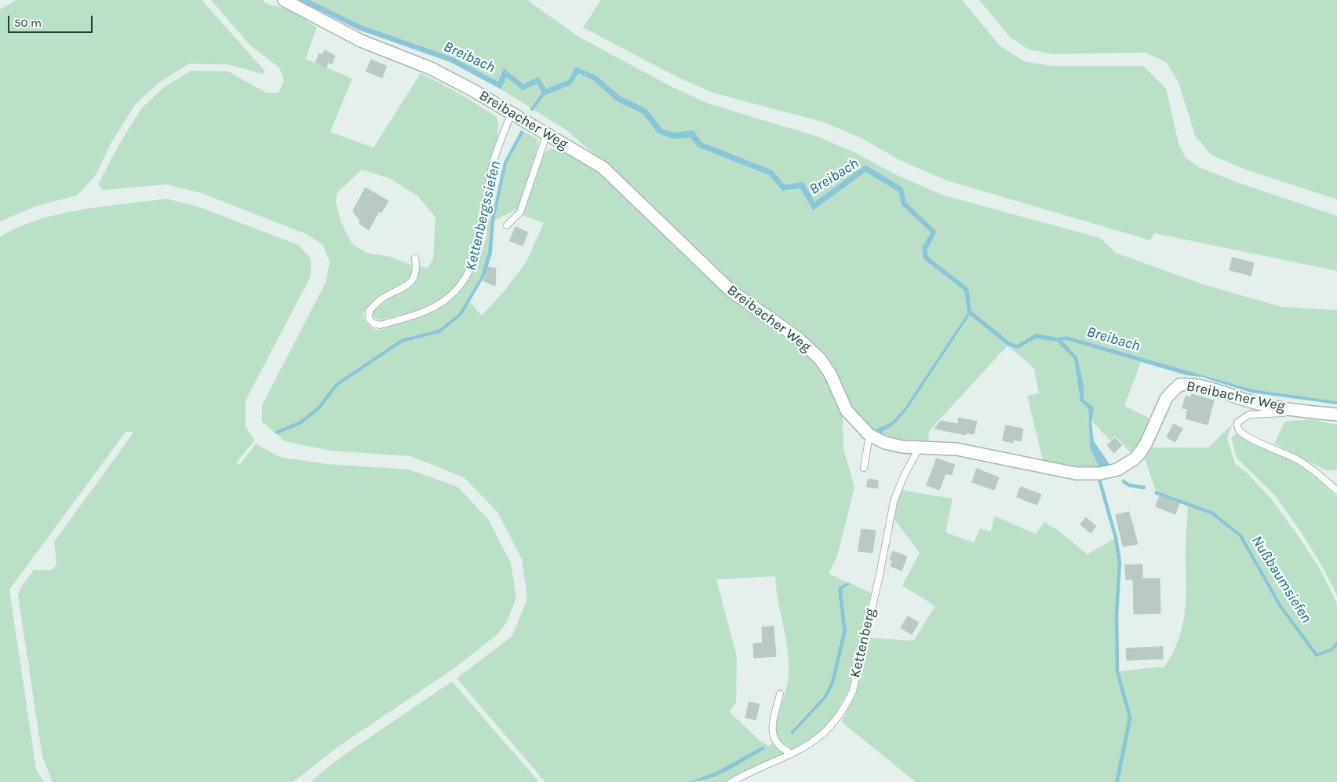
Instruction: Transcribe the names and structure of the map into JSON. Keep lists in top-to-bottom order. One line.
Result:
{"streets":{"street":["Breibacher Weg"],"lane":["Kettenberg"]},"crossings":[["Breibacher Weg","Kettenberg"]],"water":["Breibach","Kettenbergssiefen","Nußbaumsiefen"],"scale_bar":"50 m"}
